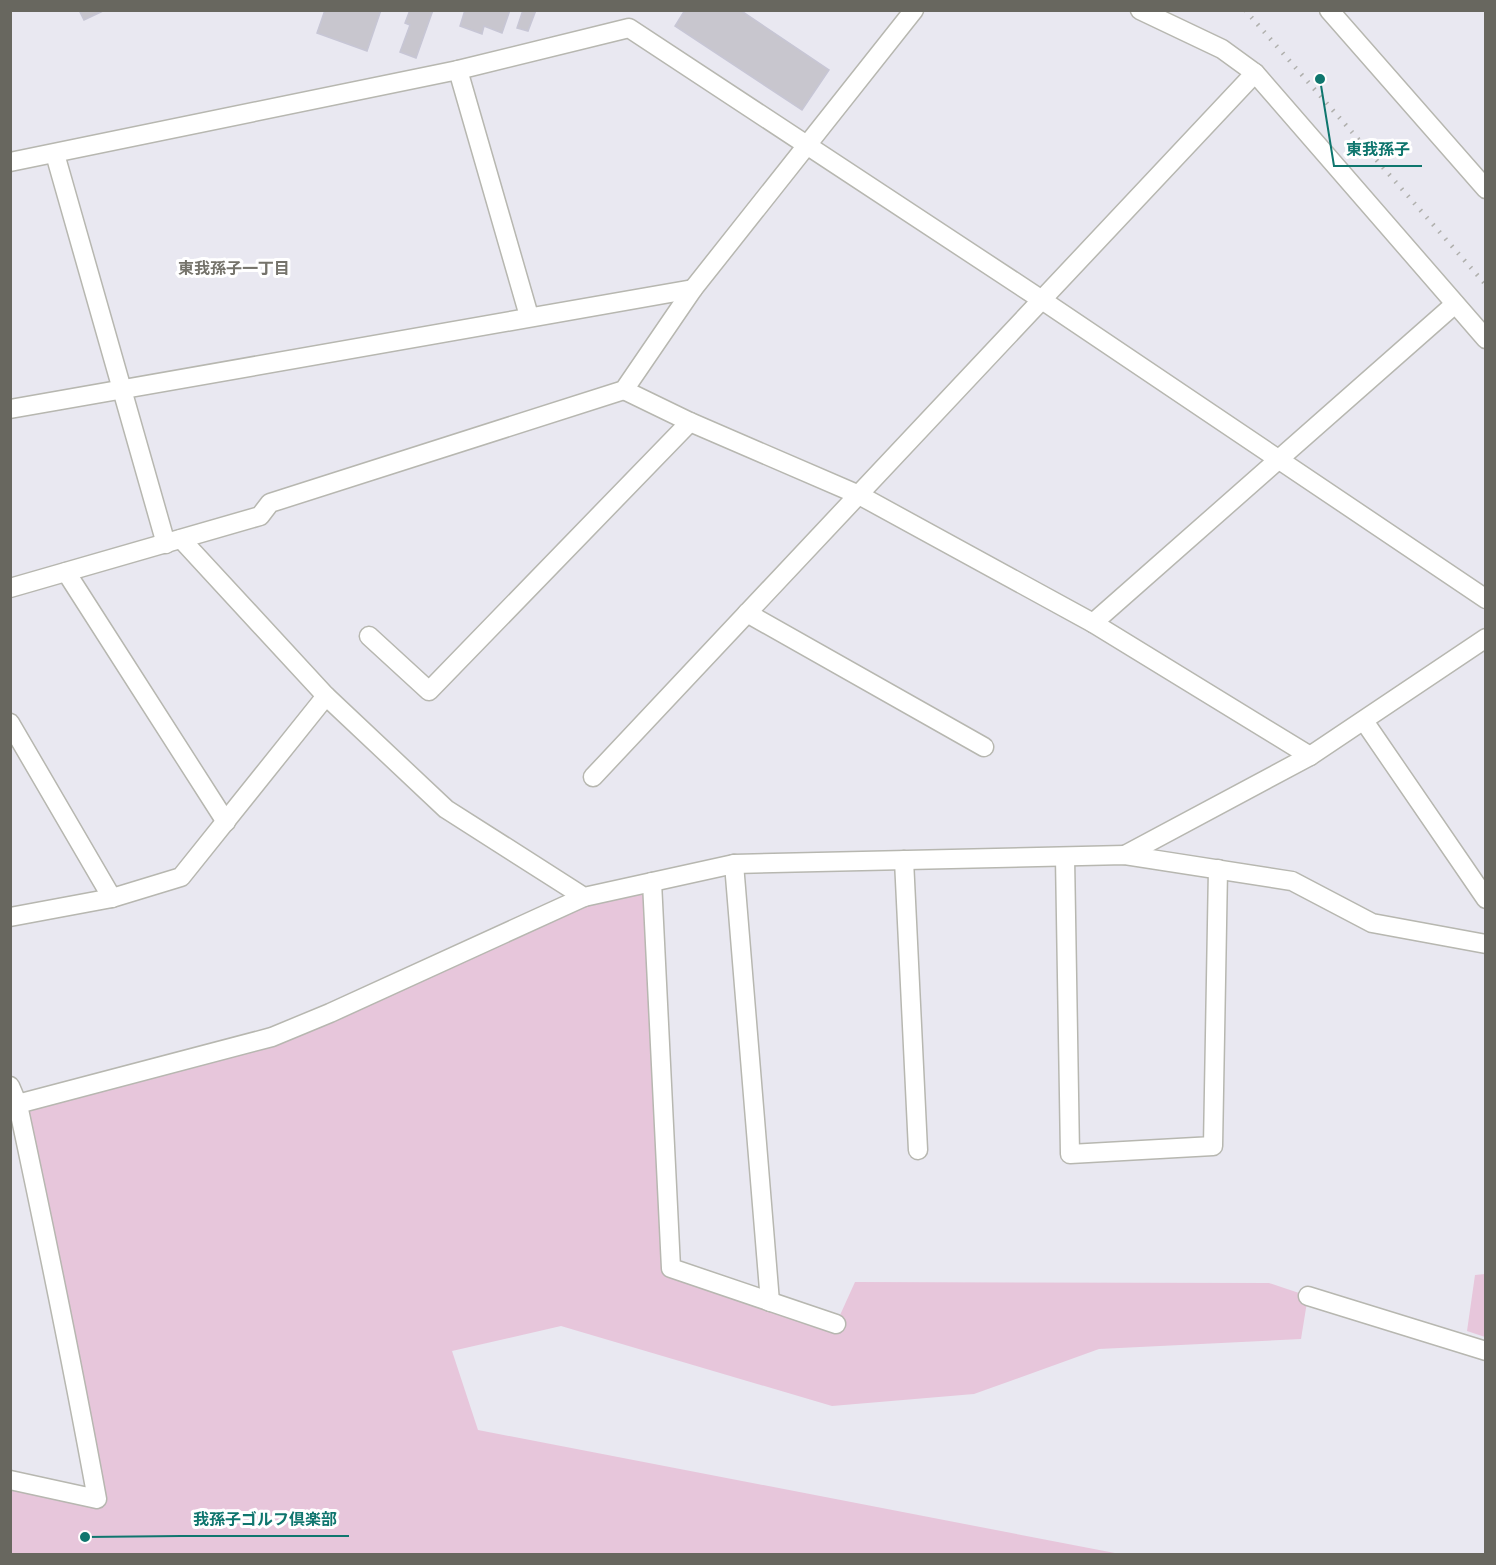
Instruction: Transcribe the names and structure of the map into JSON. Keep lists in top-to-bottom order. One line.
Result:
{"districts":["東我孫子一丁目"],"places":["東我孫子","我孫子ゴルフ倶楽部"]}
